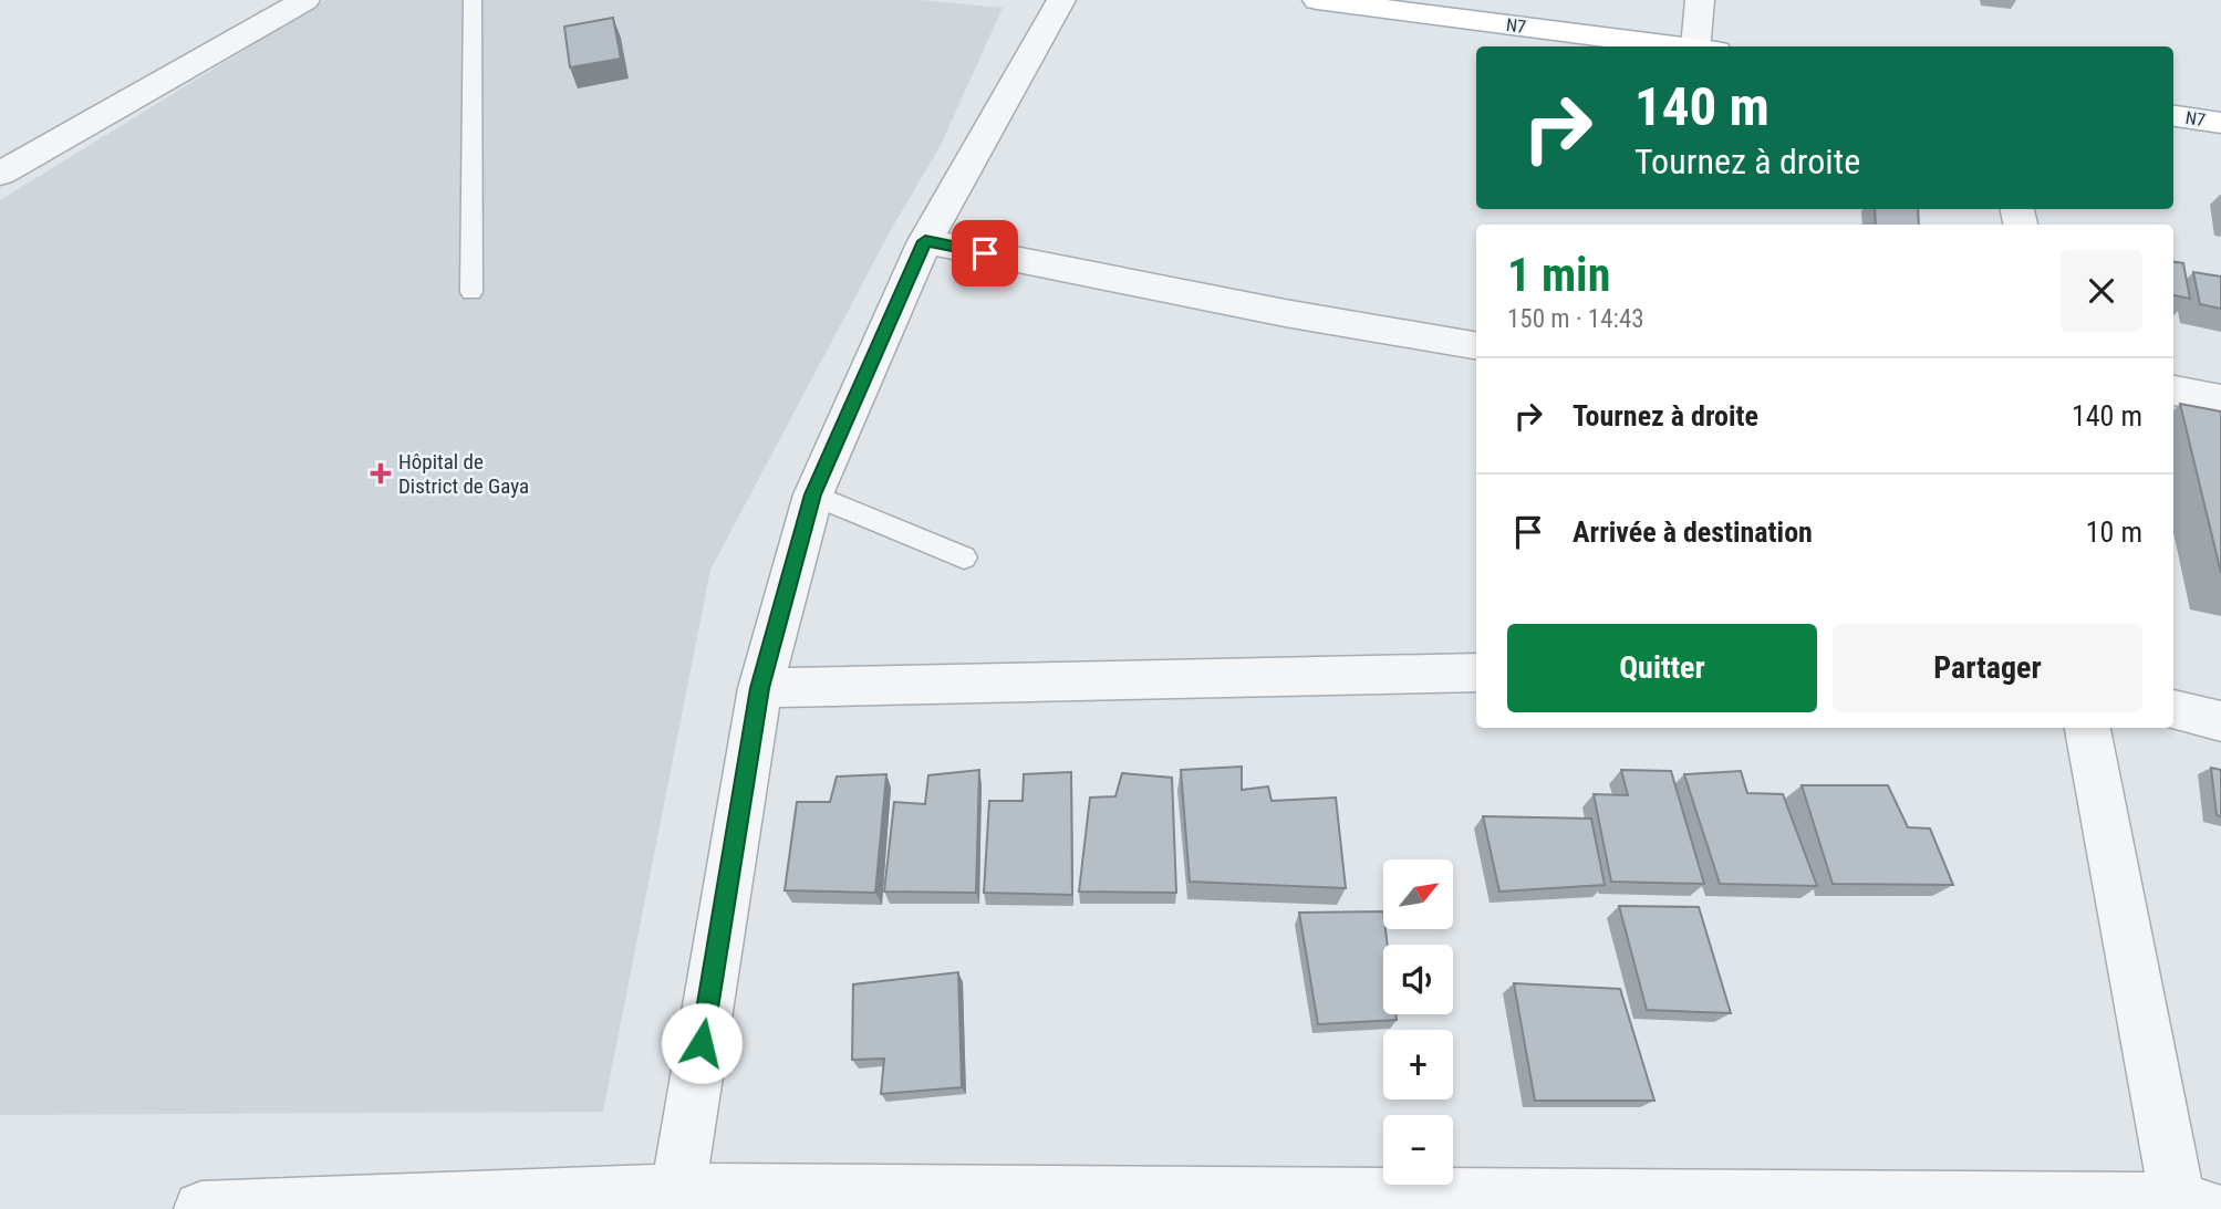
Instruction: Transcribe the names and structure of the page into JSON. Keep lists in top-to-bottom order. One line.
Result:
{"streets":{"main road":["N7"]},"places":{"health":["Hôpital de District de Gaya"]},"north":"top right","page":{"turn":["140 m","Tournez à droite"],"heading":["1 min","150 m · 14:43"],"list":[{"name":"Tournez à droite","value":"140 m"},{"name":"Arrivée à destination","value":"10 m"}],"buttons":["Quitter","Partager"],"map_buttons":["+","−"]}}
